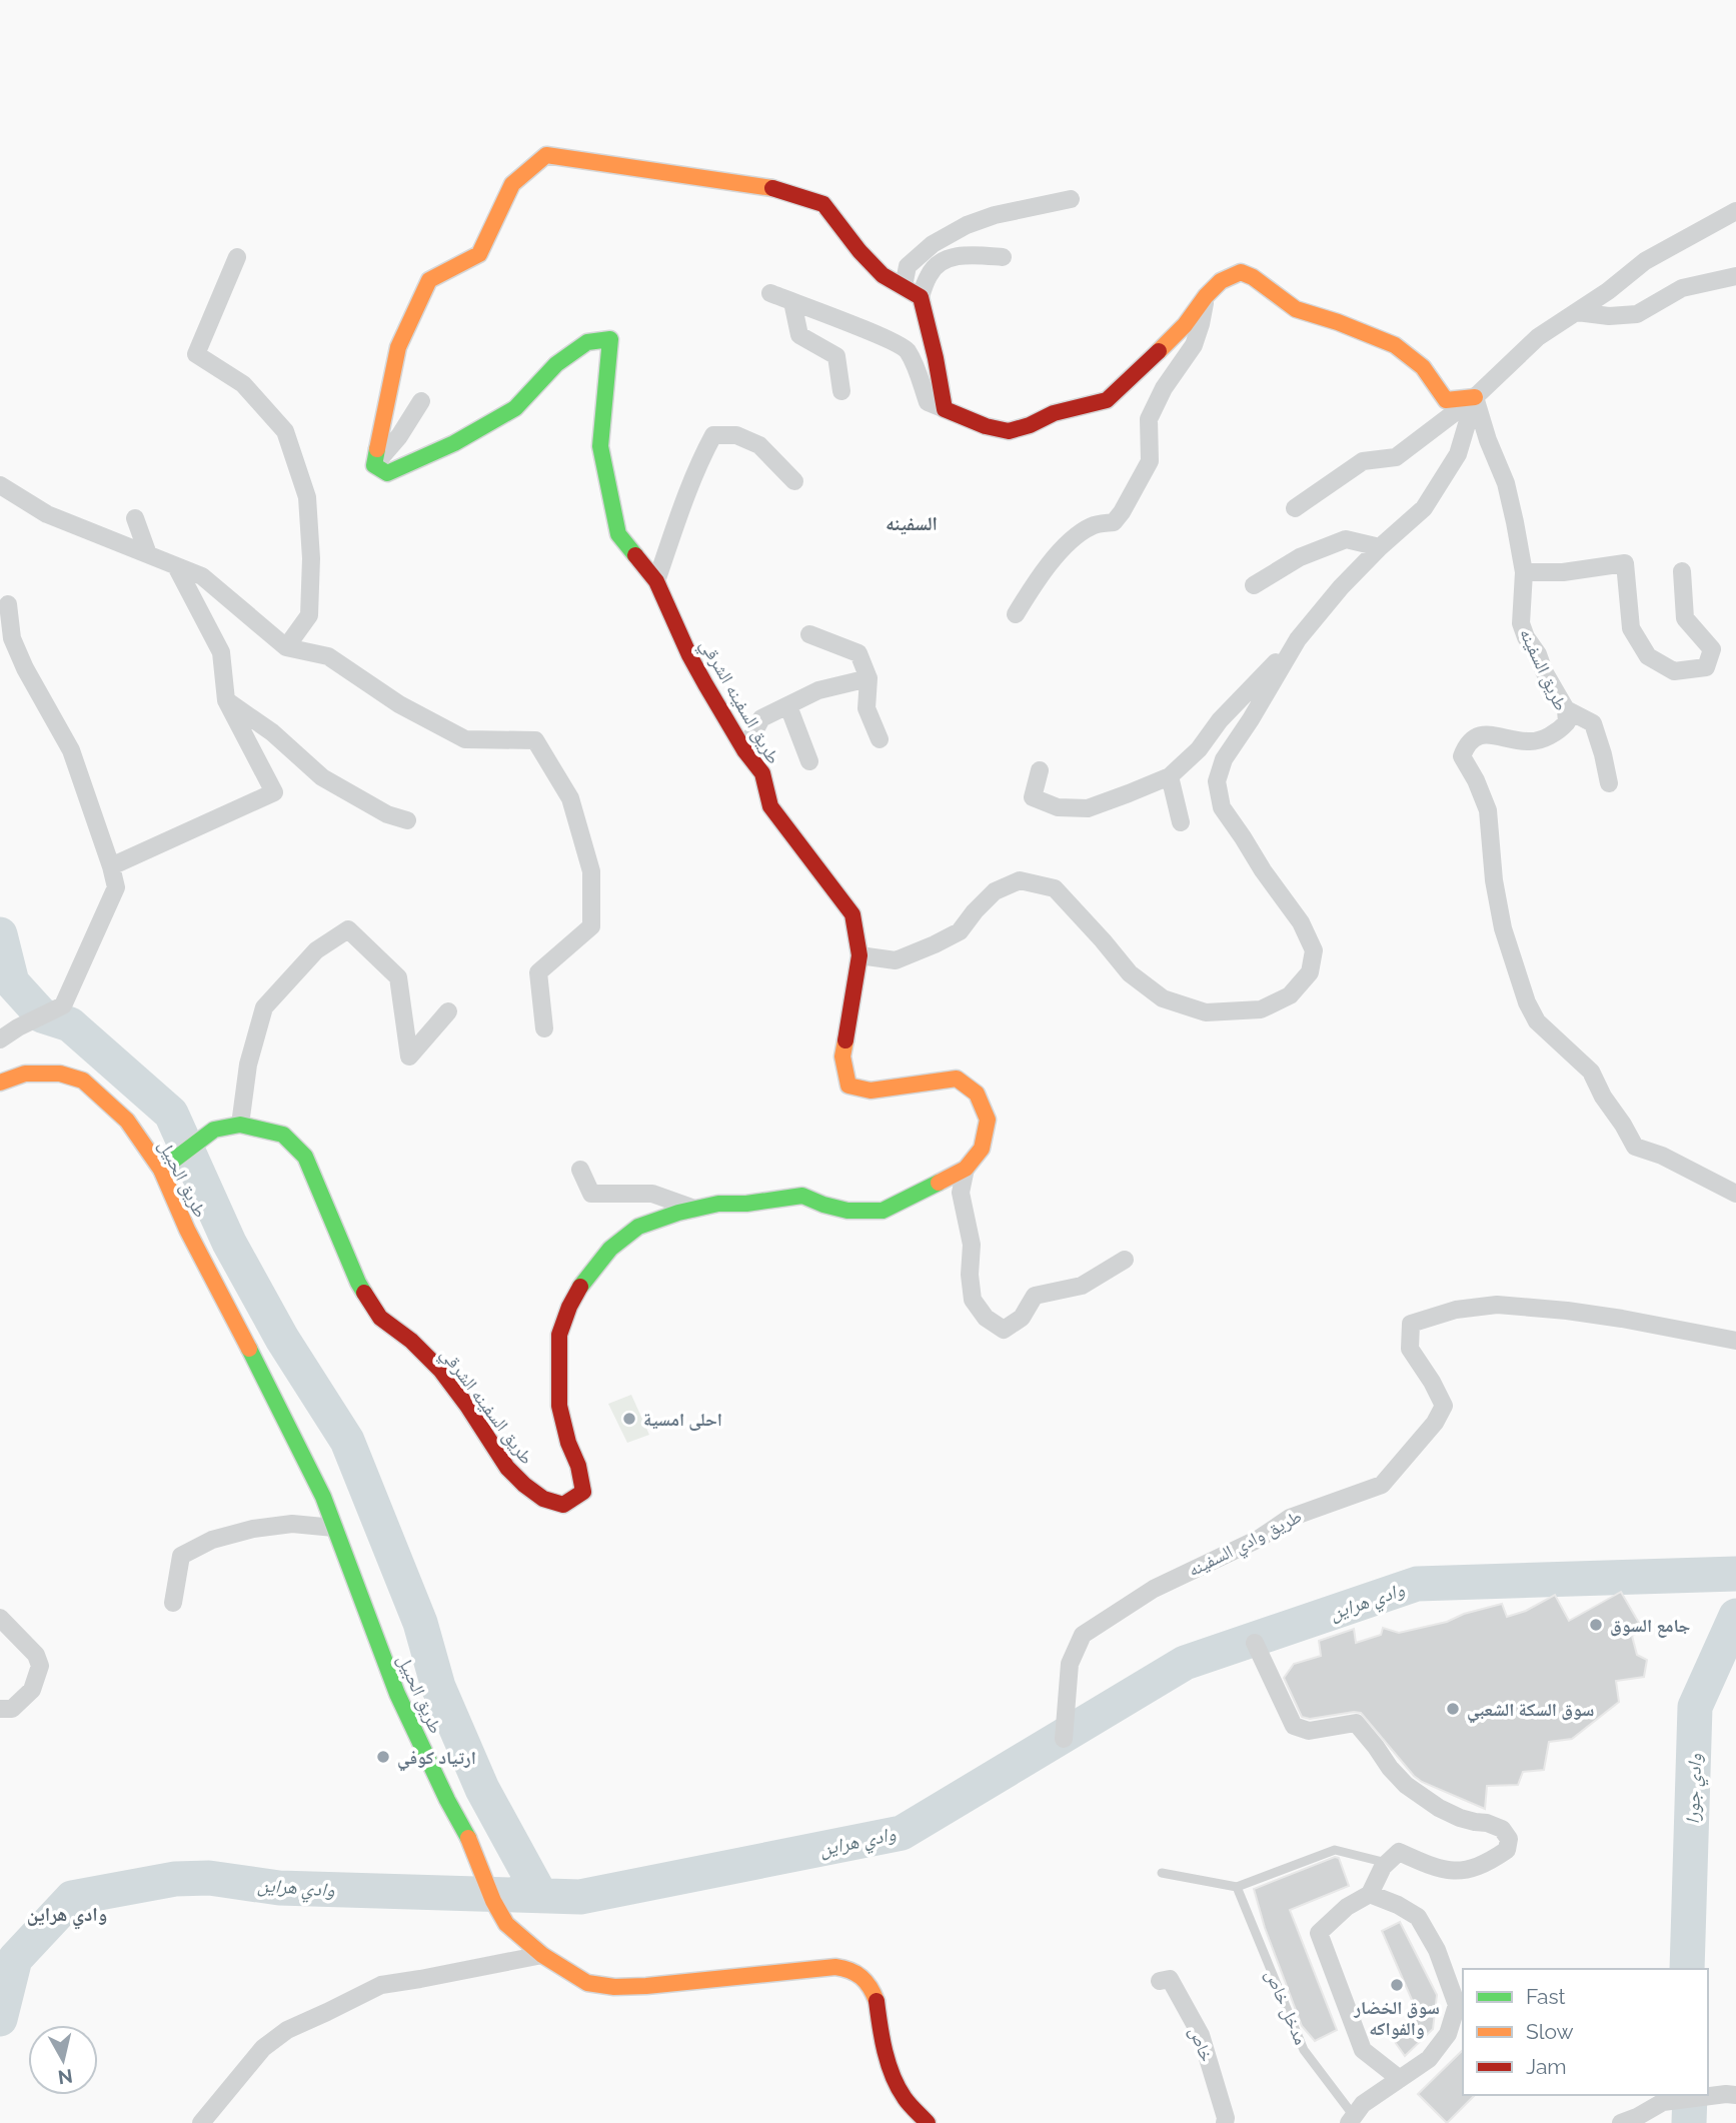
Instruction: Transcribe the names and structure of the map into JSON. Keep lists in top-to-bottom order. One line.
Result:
{"streets":{"street":["طريق السفينه","طريق السفينه الشرقي","طريق الحبيل","طريق وادي السفينه","خاص"],"lane":["مدخل خاص"]},"districts":["السفينه","وادي هراين"],"water":["وادي هراين","وادي جورا"],"places":["احلى امسية","جامع السوق","سوق السكة الشعبي","ارتياد كوفي","سوق الخضار والفواكه"],"legend":["Fast","Slow","Jam"],"north":"bottom"}
